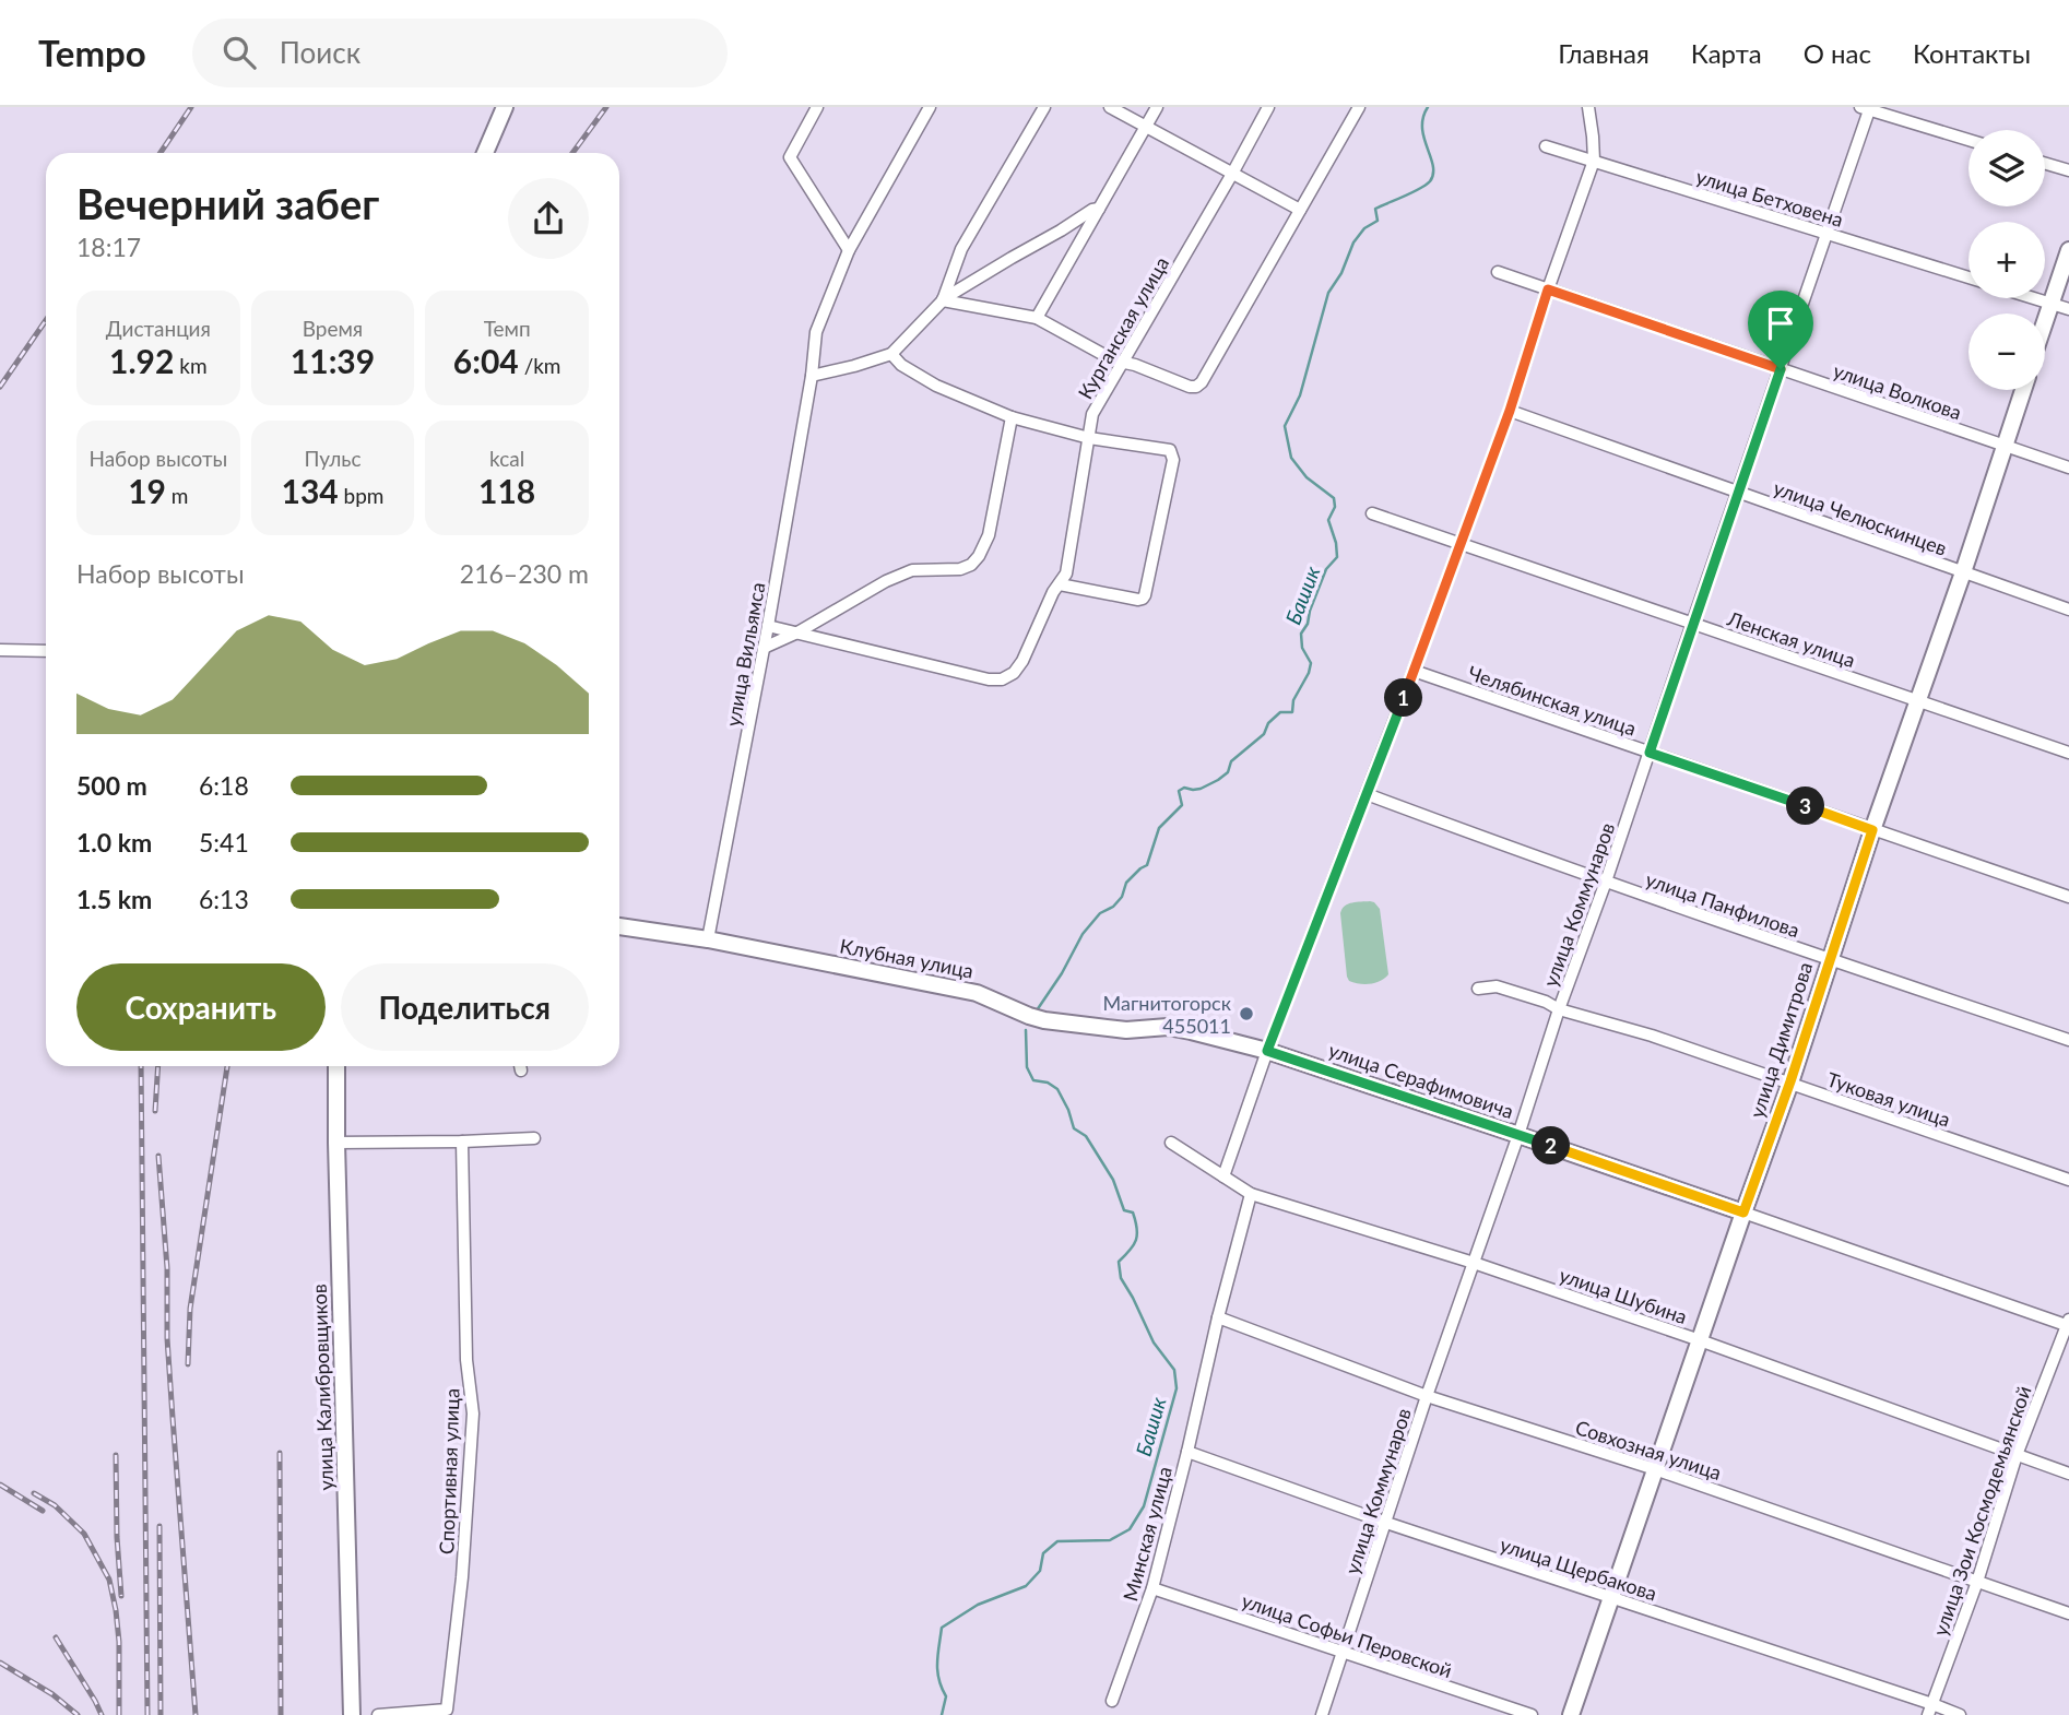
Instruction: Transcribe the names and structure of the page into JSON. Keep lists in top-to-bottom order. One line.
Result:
{"streets":{"street":["улица Бетховена","Курганская улица","улица Волкова","улица Челюскинцев","Ленская улица","улица Вильямса","Челябинская улица","улица Коммунаров","улица Панфилова","Клубная улица","улица Димитрова","улица Серафимовича","Туковая улица","улица Шубина","улица Калибровщиков","Совхозная улица","Спортивная улица","улица Зои Космодемьянской","Минская улица","улица Щербакова","улица Софьи Перовской"]},"crossings":[["улица Бетховена","улица Коммунаров"],["улица Волкова","улица Коммунаров"],["улица Волкова","улица Димитрова"],["улица Челюскинцев","улица Коммунаров"],["улица Челюскинцев","улица Димитрова"],["Ленская улица","улица Коммунаров"],["Ленская улица","улица Димитрова"],["улица Вильямса","Клубная улица"],["Челябинская улица","улица Коммунаров"],["Челябинская улица","улица Димитрова"],["улица Коммунаров","улица Панфилова"],["улица Коммунаров","улица Серафимовича"],["улица Коммунаров","Туковая улица"],["улица Коммунаров","улица Шубина"],["улица Коммунаров","Совхозная улица"],["улица Коммунаров","улица Щербакова"],["улица Коммунаров","улица Софьи Перовской"],["улица Панфилова","улица Димитрова"],["Клубная улица","улица Серафимовича"],["улица Димитрова","улица Серафимовича"],["улица Димитрова","Туковая улица"],["улица Димитрова","улица Шубина"],["улица Димитрова","Совхозная улица"],["улица Димитрова","улица Щербакова"],["улица Серафимовича","улица Зои Космодемьянской"],["улица Шубина","улица Зои Космодемьянской"],["улица Шубина","Минская улица"],["Совхозная улица","улица Зои Космодемьянской"],["Совхозная улица","Минская улица"],["улица Зои Космодемьянской","улица Щербакова"],["Минская улица","улица Щербакова"],["Минская улица","улица Софьи Перовской"]],"water":["Башик"],"places":["Магнитогорск 455011"],"page":{"header":"Tempo","search":"Поиск","nav":["Главная","Карта","О нас","Контакты"],"map_buttons":["+","−"],"heading":["Вечерний забег","18:17"],"stats":[["Дистанция","1.92 km"],["Время","11:39"],["Темп","6:04 /km"],["Набор высоты","19 m"],["Пульс","134 bpm"],["kcal","118"]],"chart":["Набор высоты","216–230 m"],"pins":["1","3","2"],"list":[{"name":"500 m","note":"6:18"},{"name":"1.0 km","note":"5:41"},{"name":"1.5 km","note":"6:13"}],"buttons":["Сохранить","Поделиться"]}}
